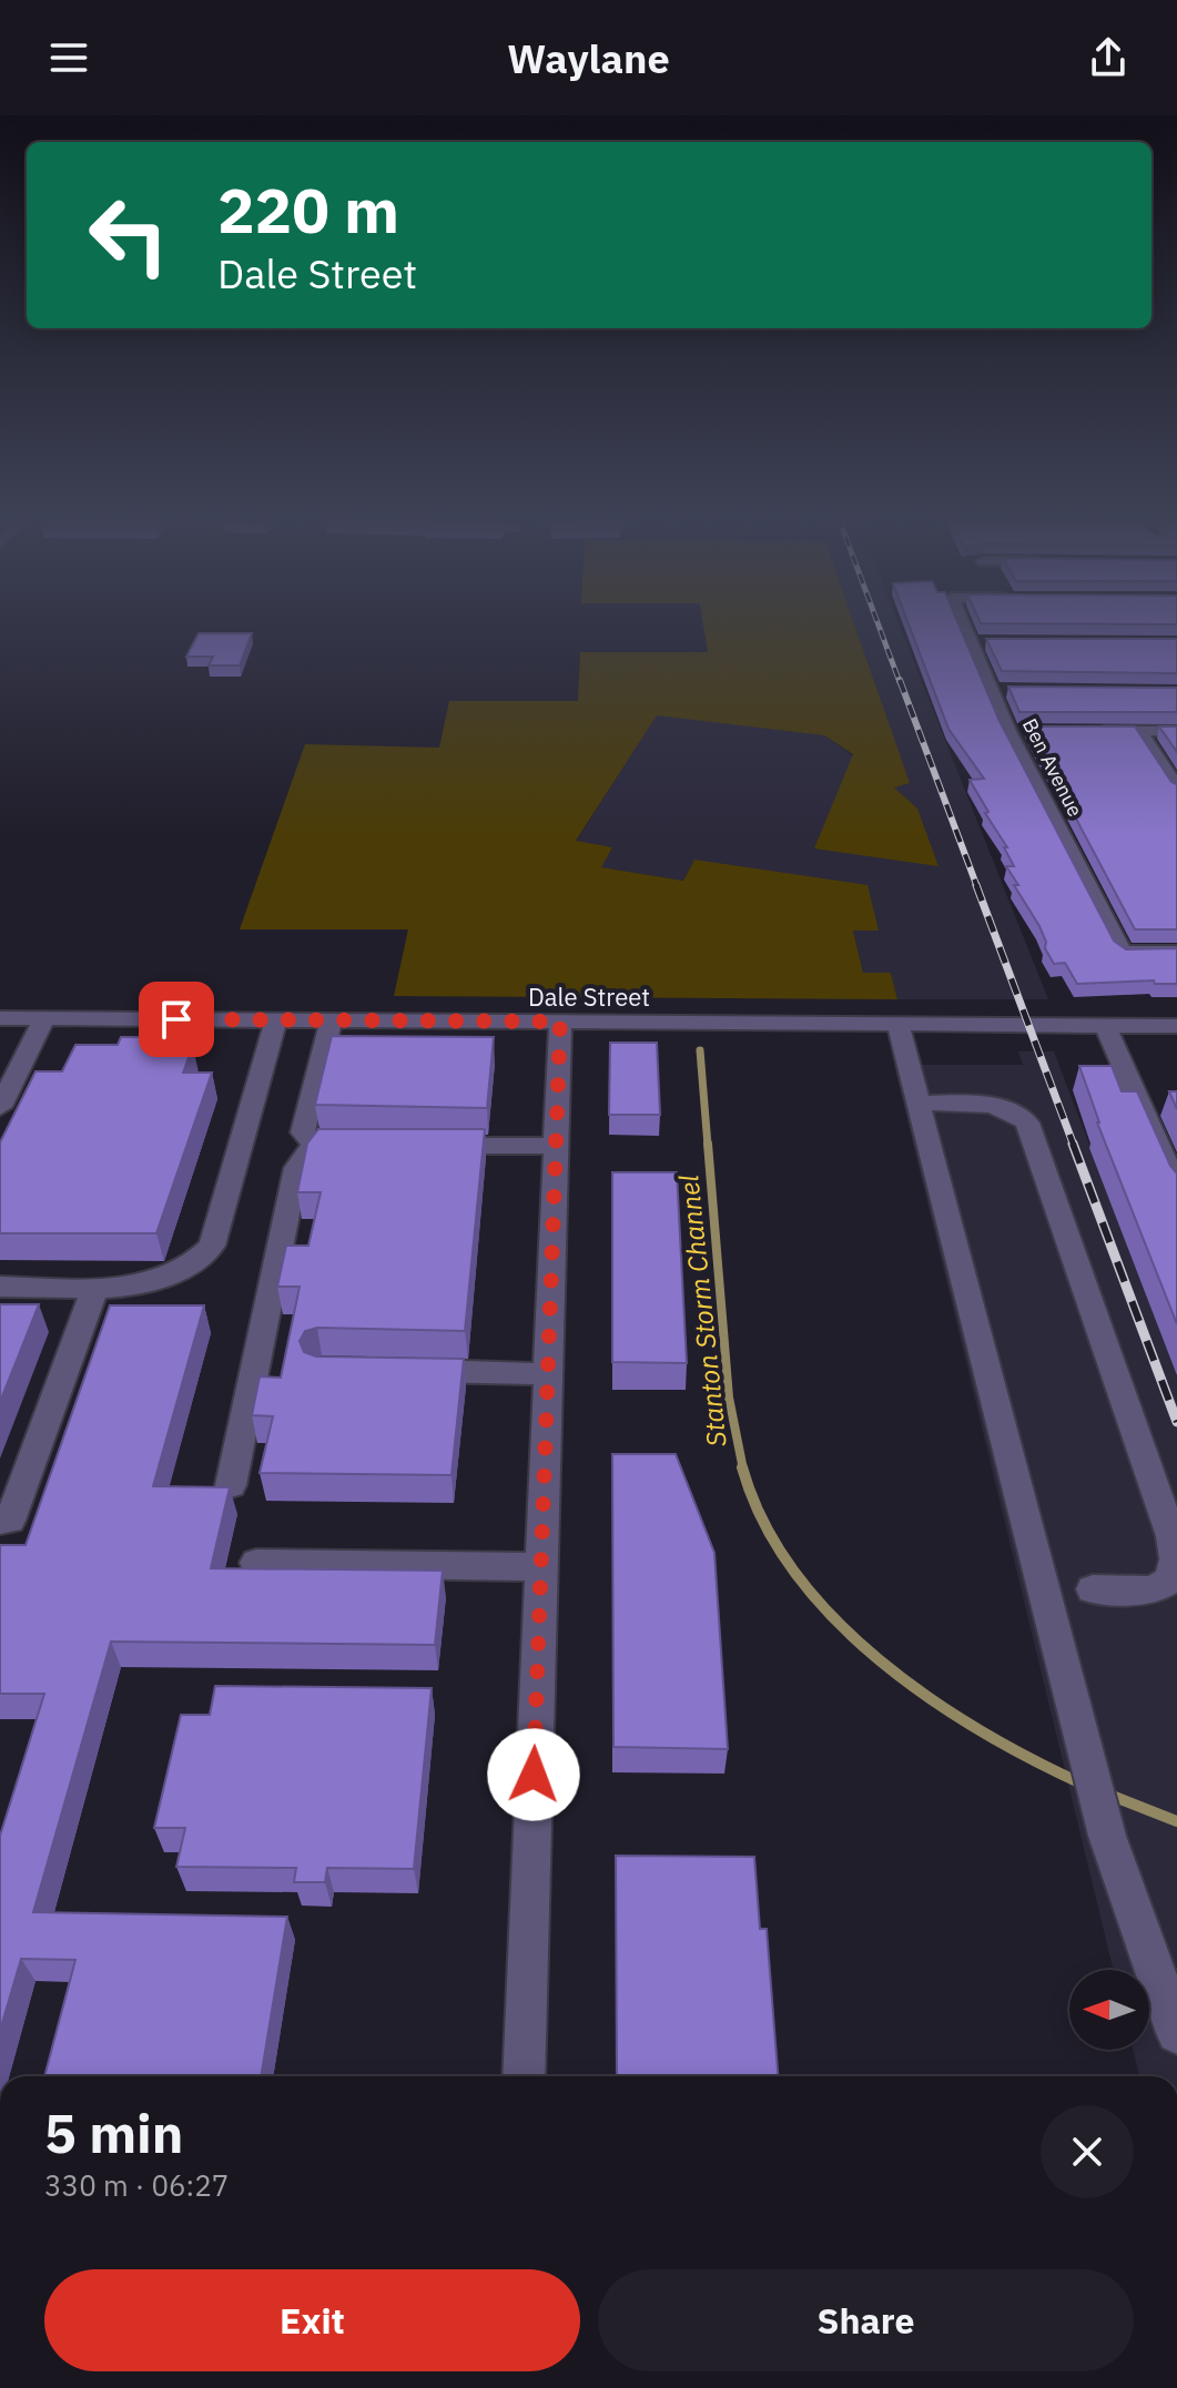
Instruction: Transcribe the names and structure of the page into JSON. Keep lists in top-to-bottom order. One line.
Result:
{"streets":{"street":["Ben Avenue","Dale Street"]},"water":["Stanton Storm Channel"],"north":"left","page":{"header":"Waylane","turn":["220 m","Dale Street"],"heading":["5 min","330 m · 06:27"],"buttons":["Exit","Share"]}}
